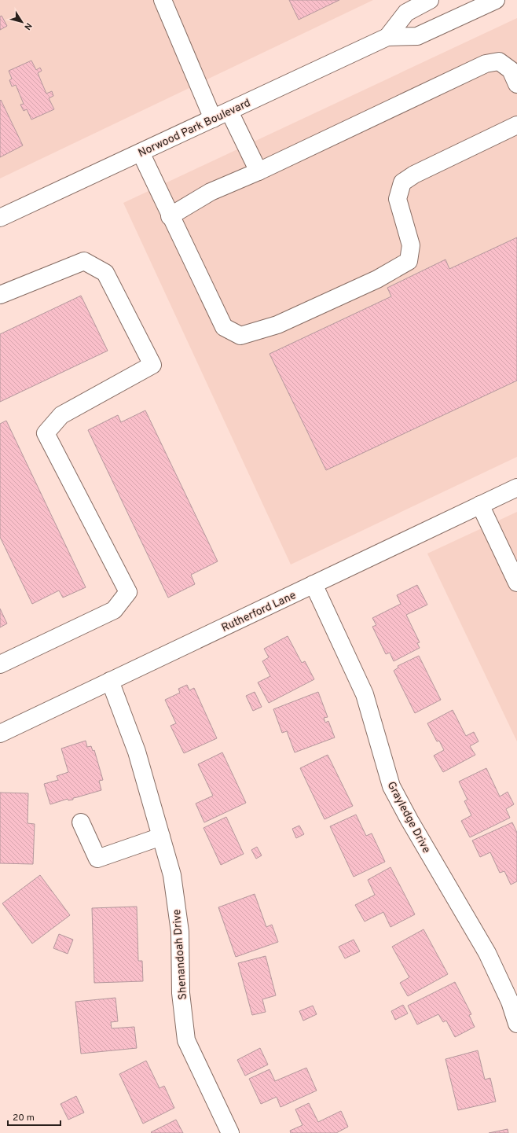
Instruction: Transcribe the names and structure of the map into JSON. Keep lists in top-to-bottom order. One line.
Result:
{"streets":{"street":["Norwood Park Boulevard","Rutherford Lane","Grayledge Drive","Shenandoah Drive"]},"crossings":[["Rutherford Lane","Grayledge Drive"],["Rutherford Lane","Shenandoah Drive"]],"scale_bar":"20 m","north":"bottom right"}
